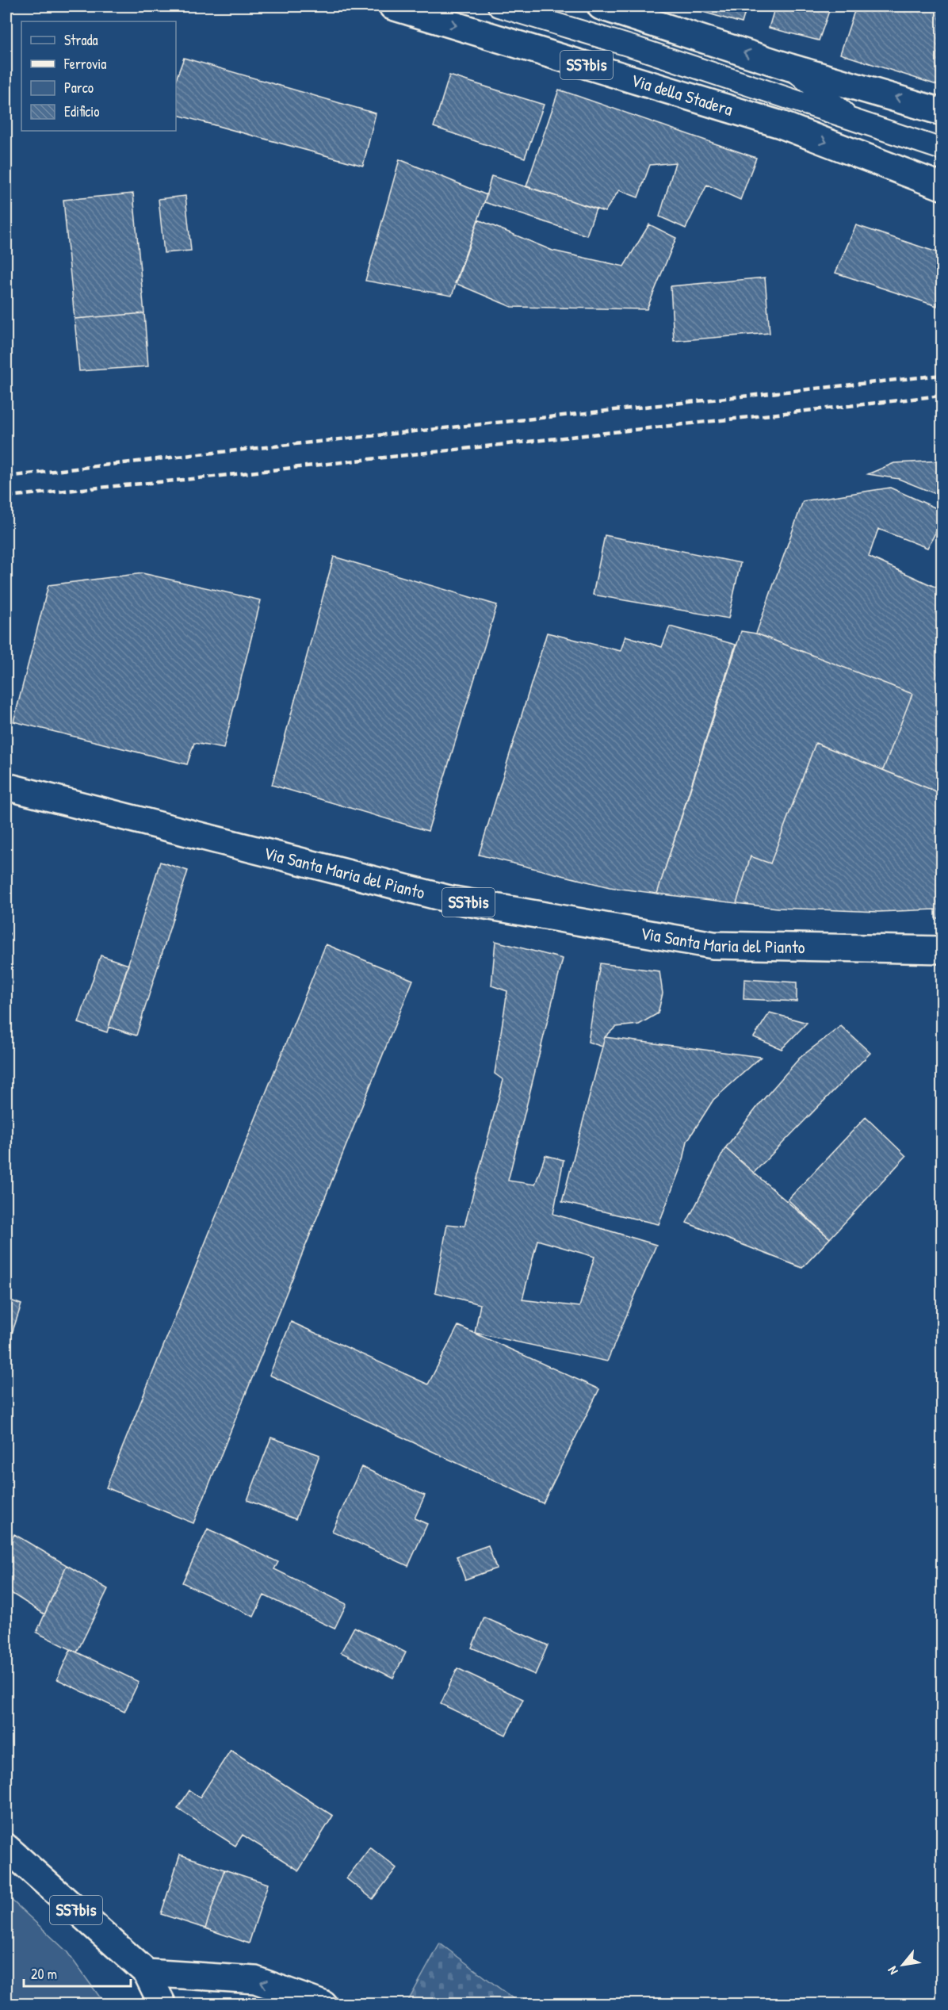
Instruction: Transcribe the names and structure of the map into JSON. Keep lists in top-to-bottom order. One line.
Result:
{"streets":{"main road":["SS7bis","Via della Stadera","Via Santa Maria del Pianto"]},"legend":["Strada","Ferrovia","Parco","Edificio"],"scale_bar":"20 m","north":"bottom left"}
